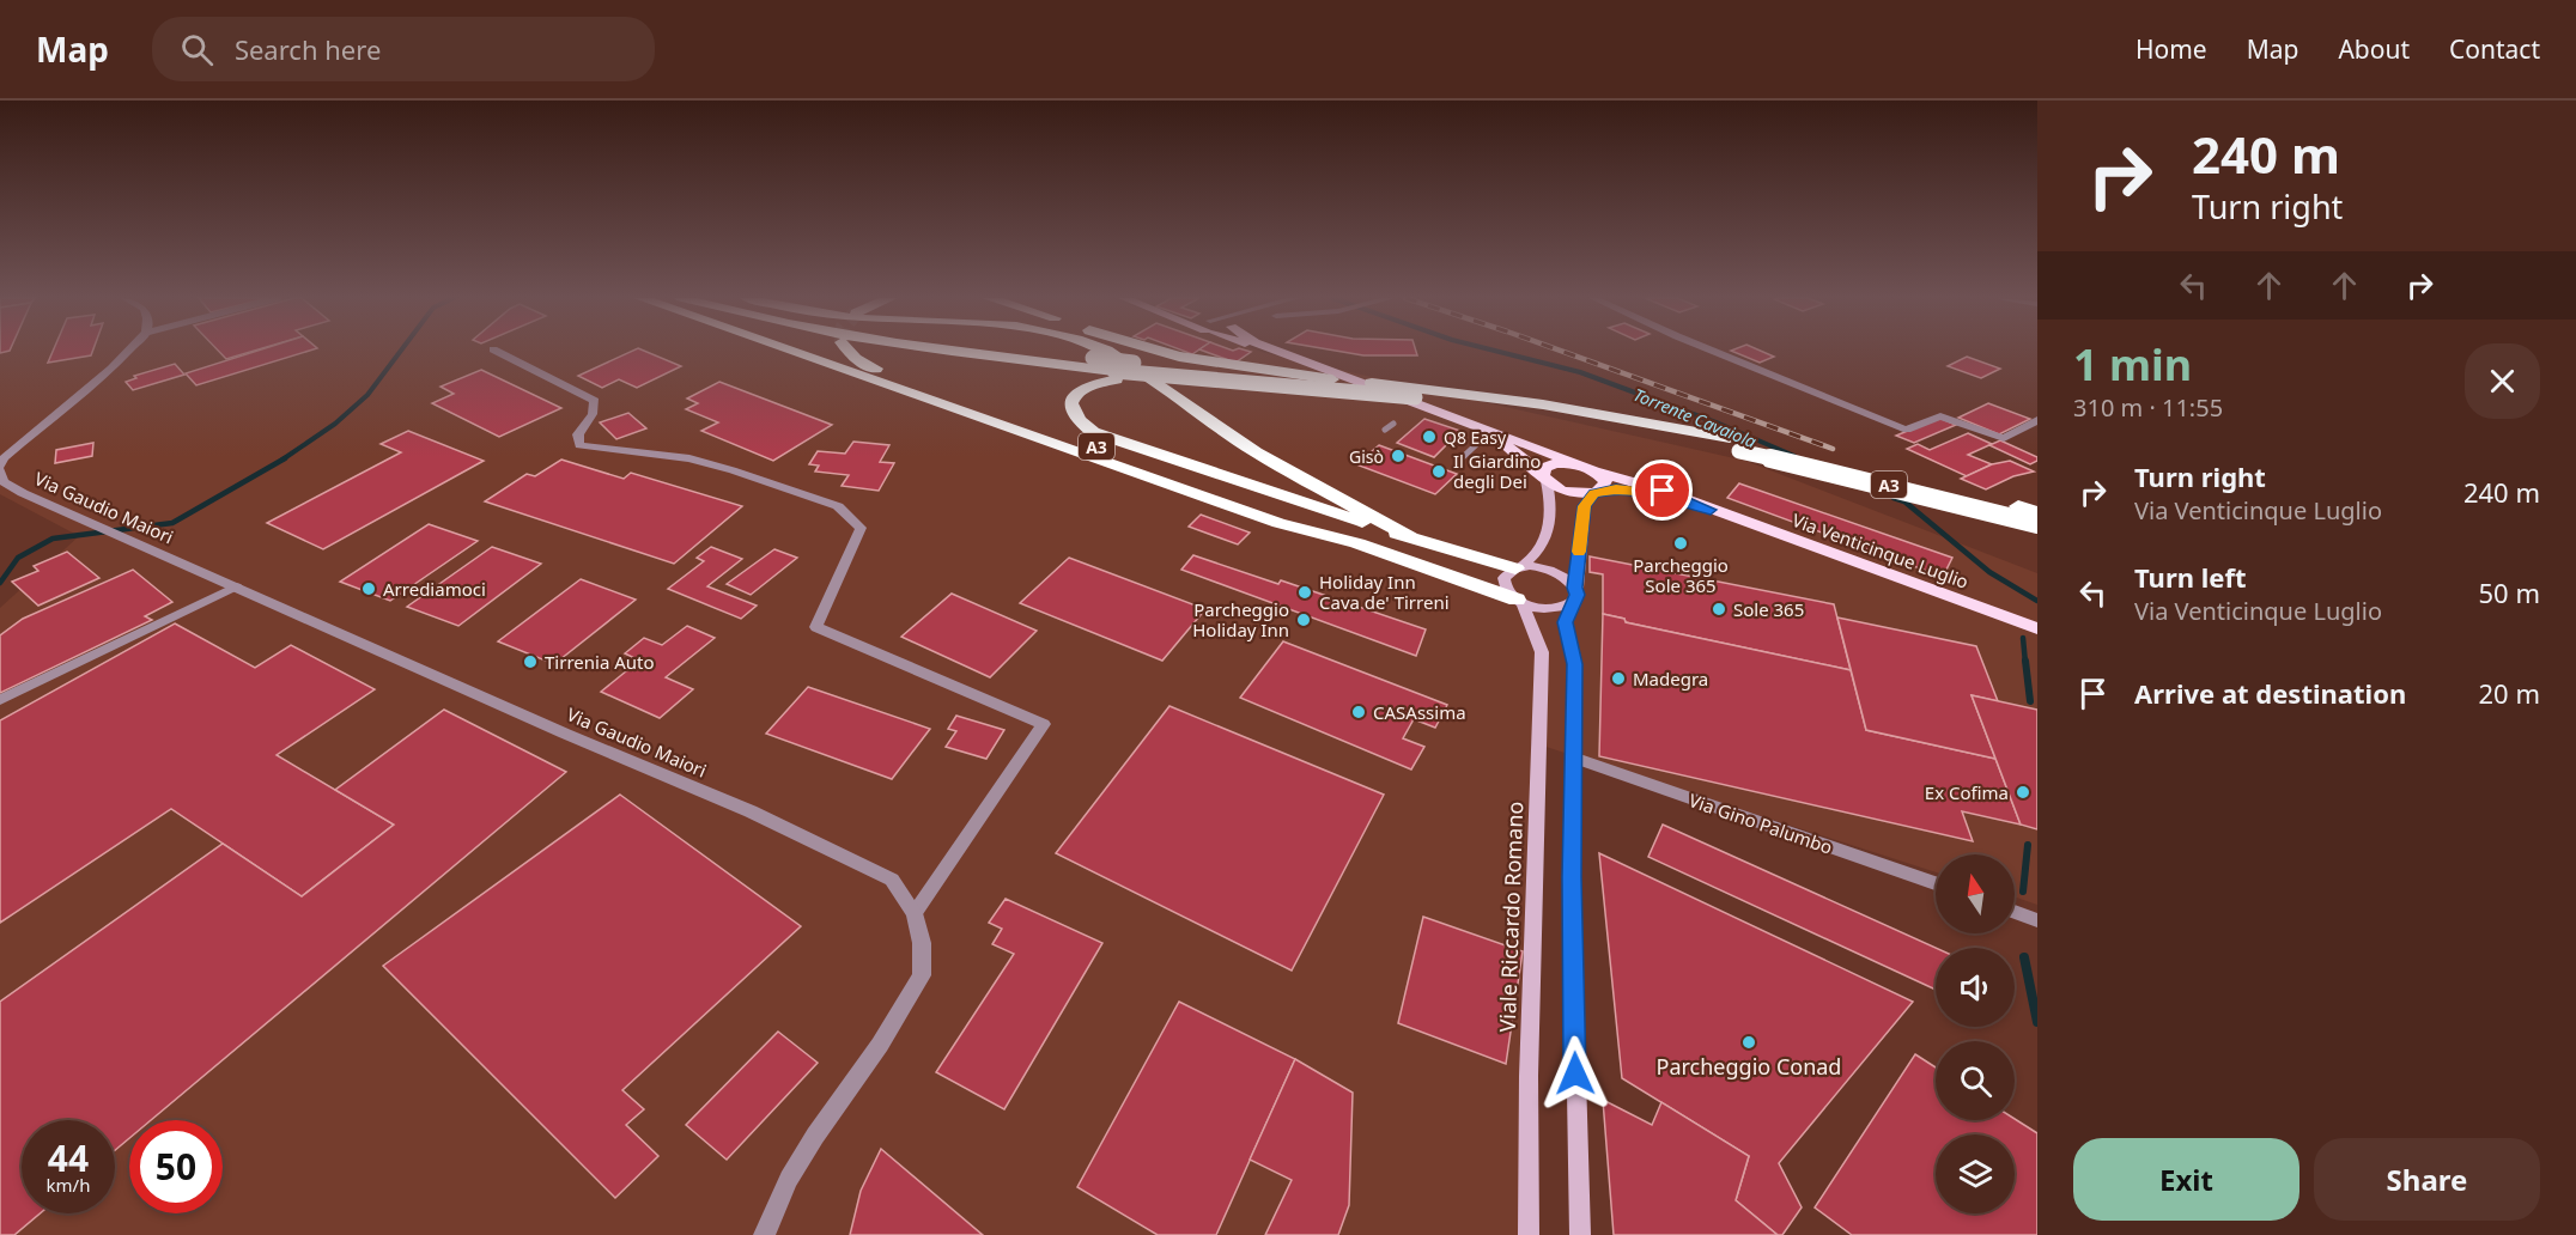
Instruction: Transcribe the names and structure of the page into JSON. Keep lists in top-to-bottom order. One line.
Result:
{"streets":{"highway":["A3"],"main road":["Via Venticinque Luglio","Viale Riccardo Romano"],"street":["Via Gaudio Maiori","Via Gino Palumbo"]},"water":["Torrente Cavaiola"],"places":["Q8 Easy","Gisò","Il Giardino degli Dei","Parcheggio Sole 365","Arrediamoci","Holiday Inn Cava de' Tirreni","Sole 365","Parcheggio Holiday Inn","Tirrenia Auto","Madegra","CASAssima","Ex Cofima","Parcheggio Conad"],"north":"top","page":{"header":"Map","search":"Search here","nav":["Home","Map","About","Contact"],"turn":["240 m","Turn right"],"heading":["1 min","310 m · 11:55"],"list":[{"name":"Turn right","note":"Via Venticinque Luglio","value":"240 m"},{"name":"Turn left","note":"Via Venticinque Luglio","value":"50 m"},{"name":"Arrive at destination","value":"20 m"}],"speed":"44 km/h","limit":"50","buttons":["Exit","Share"]}}
